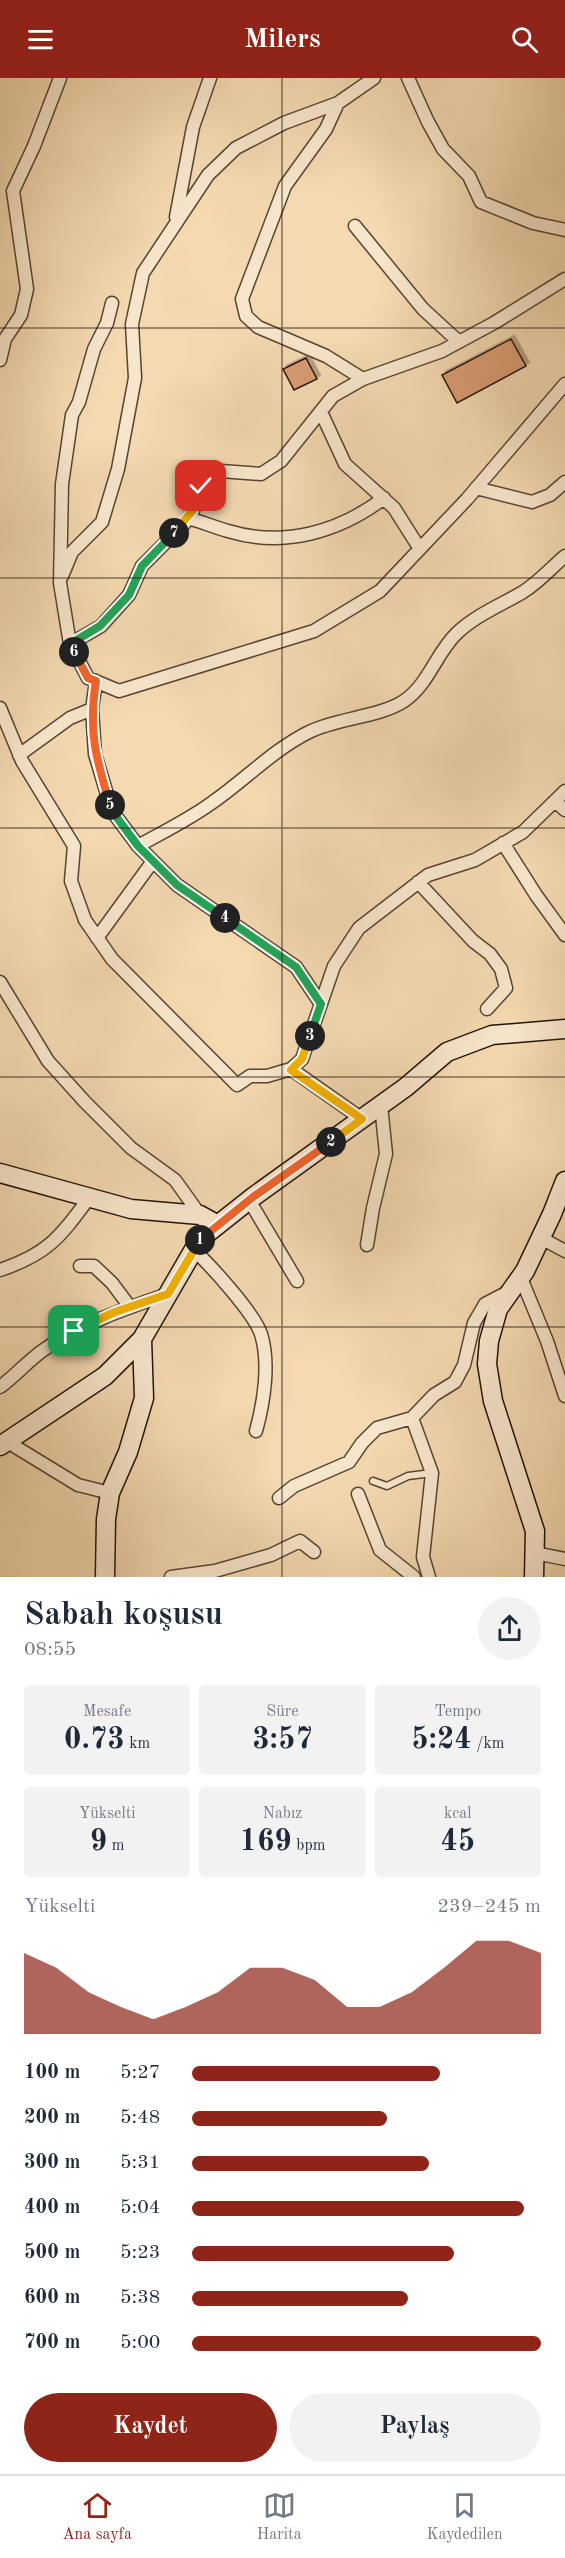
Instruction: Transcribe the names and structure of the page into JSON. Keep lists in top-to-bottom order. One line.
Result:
{"page":{"header":"Milers","pins":["7","6","5","4","3","2","1"],"heading":["Sabah koşusu","08:55"],"stats":[["Mesafe","0.73 km"],["Süre","3:57"],["Tempo","5:24 /km"],["Yükselti","9 m"],["Nabız","169 bpm"],["kcal","45"]],"chart":["Yükselti","239–245 m"],"list":[{"name":"100 m","note":"5:27"},{"name":"200 m","note":"5:48"},{"name":"300 m","note":"5:31"},{"name":"400 m","note":"5:04"},{"name":"500 m","note":"5:23"},{"name":"600 m","note":"5:38"},{"name":"700 m","note":"5:00"}],"buttons":["Kaydet","Paylaş"],"tabs":["Ana sayfa","Harita","Kaydedilen"]}}
